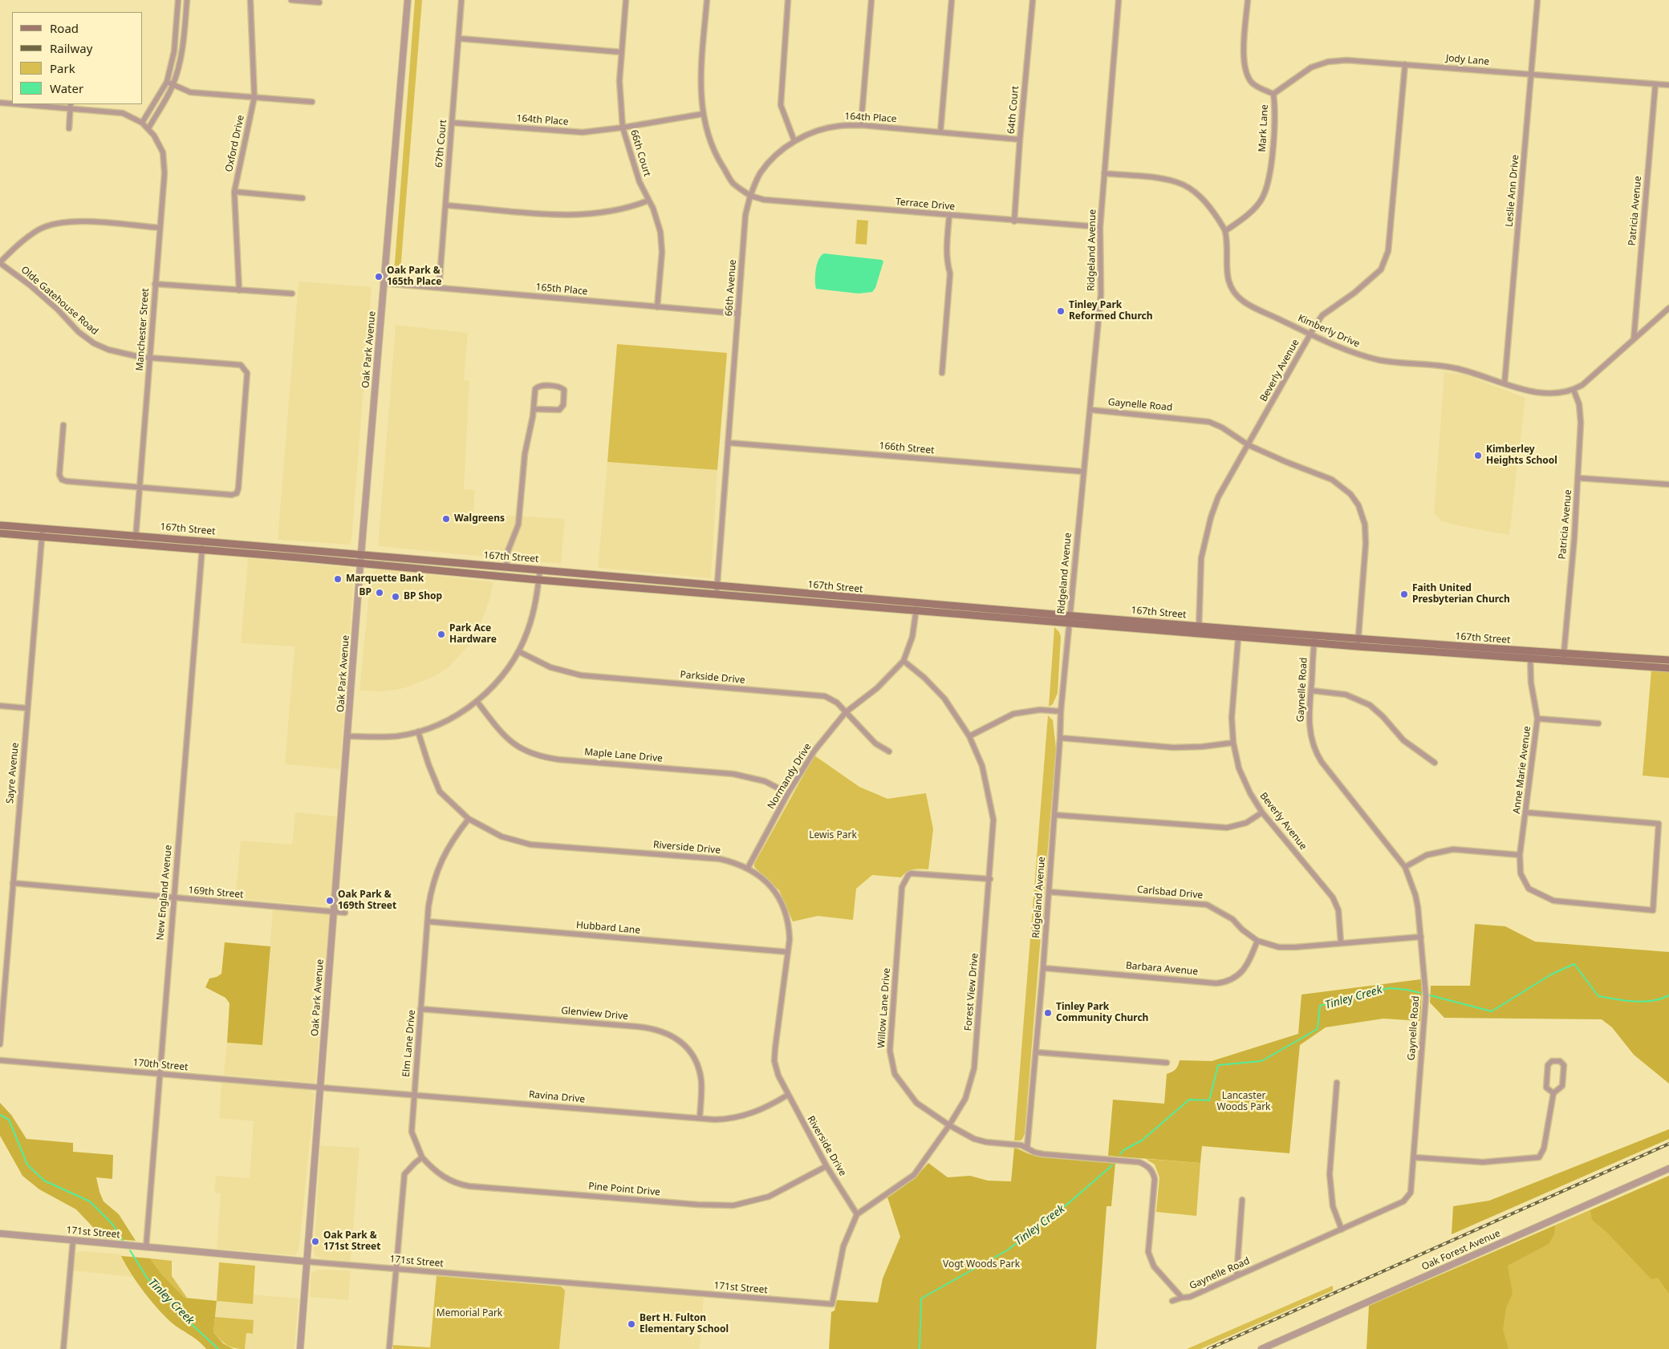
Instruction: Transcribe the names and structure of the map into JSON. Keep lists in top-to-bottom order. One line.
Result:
{"streets":{"main road":["167th Street"],"street":["Jody Lane","64th Court","164th Place","Mark Lane","Oxford Drive","67th Court","66th Court","Leslie Ann Drive","Terrace Drive","Patricia Avenue","Ridgeland Avenue","66th Avenue","165th Place","Olde Gatehouse Road","Manchester Street","Kimberly Drive","Oak Park Avenue","Beverly Avenue","Gaynelle Road","166th Street","Parkside Drive","Maple Lane Drive","Anne Marie Avenue","Sayre Avenue","Normandy Drive","Riverside Drive","New England Avenue","169th Street","Carlsbad Drive","Hubbard Lane","Barbara Avenue","Forest View Drive","Willow Lane Drive","Glenview Drive","Elm Lane Drive","170th Street","Ravina Drive","Pine Point Drive","171st Street","Oak Forest Avenue"]},"crossings":[["Jody Lane","Mark Lane"],["Jody Lane","Leslie Ann Drive"],["Jody Lane","Patricia Avenue"],["Jody Lane","Beverly Avenue"],["64th Court","164th Place"],["64th Court","Terrace Drive"],["164th Place","67th Court"],["164th Place","66th Court"],["164th Place","Terrace Drive"],["164th Place","66th Avenue"],["Mark Lane","Kimberly Drive"],["67th Court","165th Place"],["66th Court","165th Place"],["Leslie Ann Drive","Kimberly Drive"],["Terrace Drive","Ridgeland Avenue"],["Terrace Drive","66th Avenue"],["Patricia Avenue","Kimberly Drive"],["Patricia Avenue","167th Street"],["Ridgeland Avenue","Gaynelle Road"],["Ridgeland Avenue","166th Street"],["Ridgeland Avenue","167th Street"],["Ridgeland Avenue","Carlsbad Drive"],["Ridgeland Avenue","Barbara Avenue"],["Ridgeland Avenue","Willow Lane Drive"],["66th Avenue","165th Place"],["66th Avenue","166th Street"],["66th Avenue","167th Street"],["165th Place","Oak Park Avenue"],["Olde Gatehouse Road","Manchester Street"],["Manchester Street","167th Street"],["Kimberly Drive","Beverly Avenue"],["Oak Park Avenue","167th Street"],["Oak Park Avenue","169th Street"],["Oak Park Avenue","170th Street"],["Oak Park Avenue","Ravina Drive"],["Oak Park Avenue","171st Street"],["Beverly Avenue","Gaynelle Road"],["Beverly Avenue","167th Street"],["Beverly Avenue","Carlsbad Drive"],["Gaynelle Road","167th Street"],["Gaynelle Road","Carlsbad Drive"],["Gaynelle Road","Willow Lane Drive"],["167th Street","Anne Marie Avenue"],["167th Street","Sayre Avenue"],["167th Street","Normandy Drive"],["167th Street","New England Avenue"],["Parkside Drive","Normandy Drive"],["Maple Lane Drive","Normandy Drive"],["Sayre Avenue","169th Street"],["Normandy Drive","Riverside Drive"],["Normandy Drive","Forest View Drive"],["Riverside Drive","Hubbard Lane"],["Riverside Drive","Forest View Drive"],["Riverside Drive","Elm Lane Drive"],["Riverside Drive","Ravina Drive"],["Riverside Drive","Pine Point Drive"],["Riverside Drive","171st Street"],["New England Avenue","169th Street"],["New England Avenue","170th Street"],["New England Avenue","171st Street"],["Carlsbad Drive","Barbara Avenue"],["Hubbard Lane","Elm Lane Drive"],["Forest View Drive","Willow Lane Drive"],["Forest View Drive","171st Street"],["Glenview Drive","Elm Lane Drive"],["Glenview Drive","Ravina Drive"],["Elm Lane Drive","Ravina Drive"],["Elm Lane Drive","Pine Point Drive"],["170th Street","Ravina Drive"]],"water":["Tinley Creek"],"parks":["Lewis Park","Lancaster Woods Park","Vogt Woods Park","Memorial Park"],"places":["Oak Park & 165th Place","Tinley Park Reformed Church","Kimberley Heights School","Walgreens","Marquette Bank","BP","Faith United Presbyterian Church","BP Shop","Park Ace Hardware","Oak Park & 169th Street","Tinley Park Community Church","Oak Park & 171st Street","Bert H. Fulton Elementary School"],"legend":["Road","Railway","Park","Water"]}
